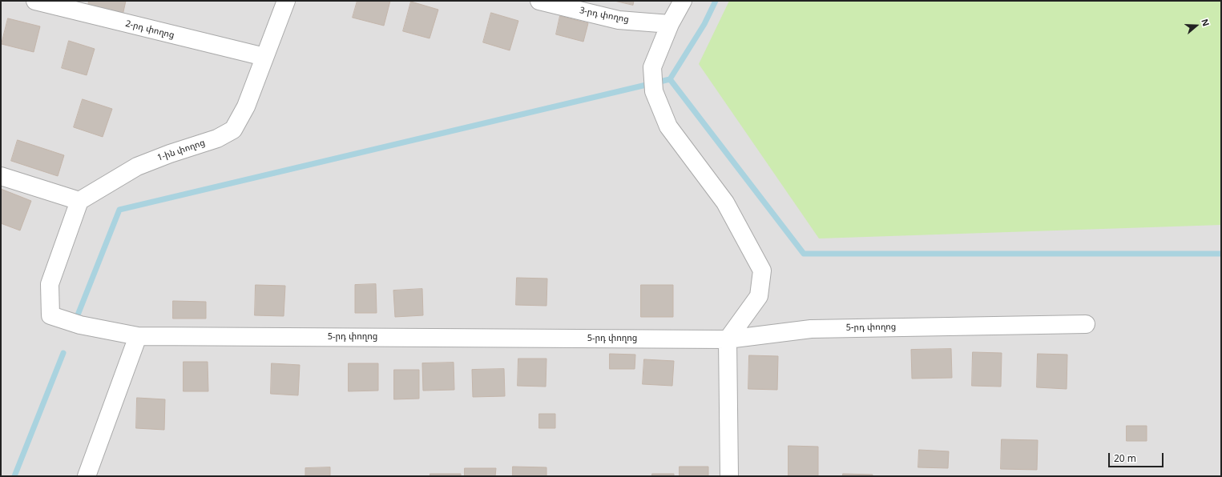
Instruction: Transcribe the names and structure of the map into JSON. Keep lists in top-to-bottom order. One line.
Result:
{"streets":{"street":["3-րդ փողոց","2-րդ փողոց","1-ին փողոց","5-րդ փողոց"]},"crossings":[["2-րդ փողոց","1-ին փողոց"],["1-ին փողոց","5-րդ փողոց"]],"scale_bar":"20 m","north":"right"}
